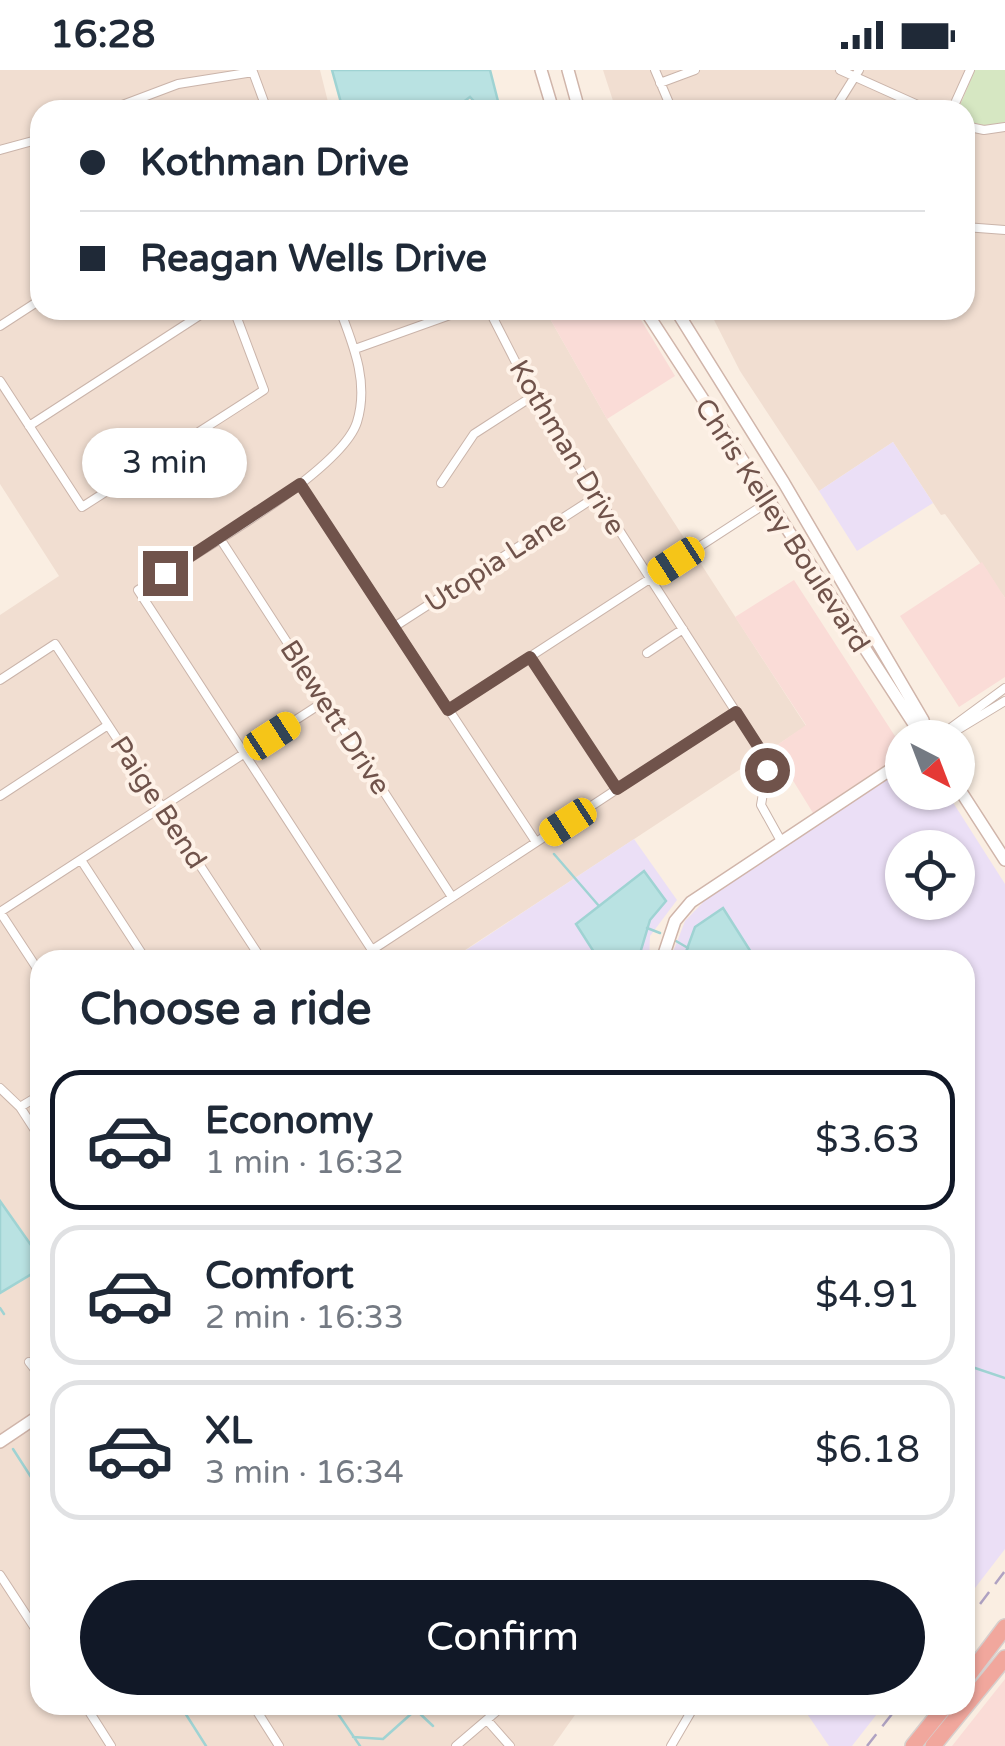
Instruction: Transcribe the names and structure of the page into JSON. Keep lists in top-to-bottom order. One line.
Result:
{"streets":{"main road":["Chris Kelley Boulevard"],"street":["Kothman Drive","Utopia Lane","Blewett Drive","Paige Bend"]},"crossings":[["Kothman Drive","Utopia Lane"]],"north":"bottom right","page":{"status":"16:28","banner":["Kothman Drive","Reagan Wells Drive"],"bubble":"3 min","heading":"Choose a ride","list":[{"name":"Economy","note":"1 min · 16:32","value":"$3.63"},{"name":"Comfort","note":"2 min · 16:33","value":"$4.91"},{"name":"XL","note":"3 min · 16:34","value":"$6.18"}],"buttons":"Confirm"}}
